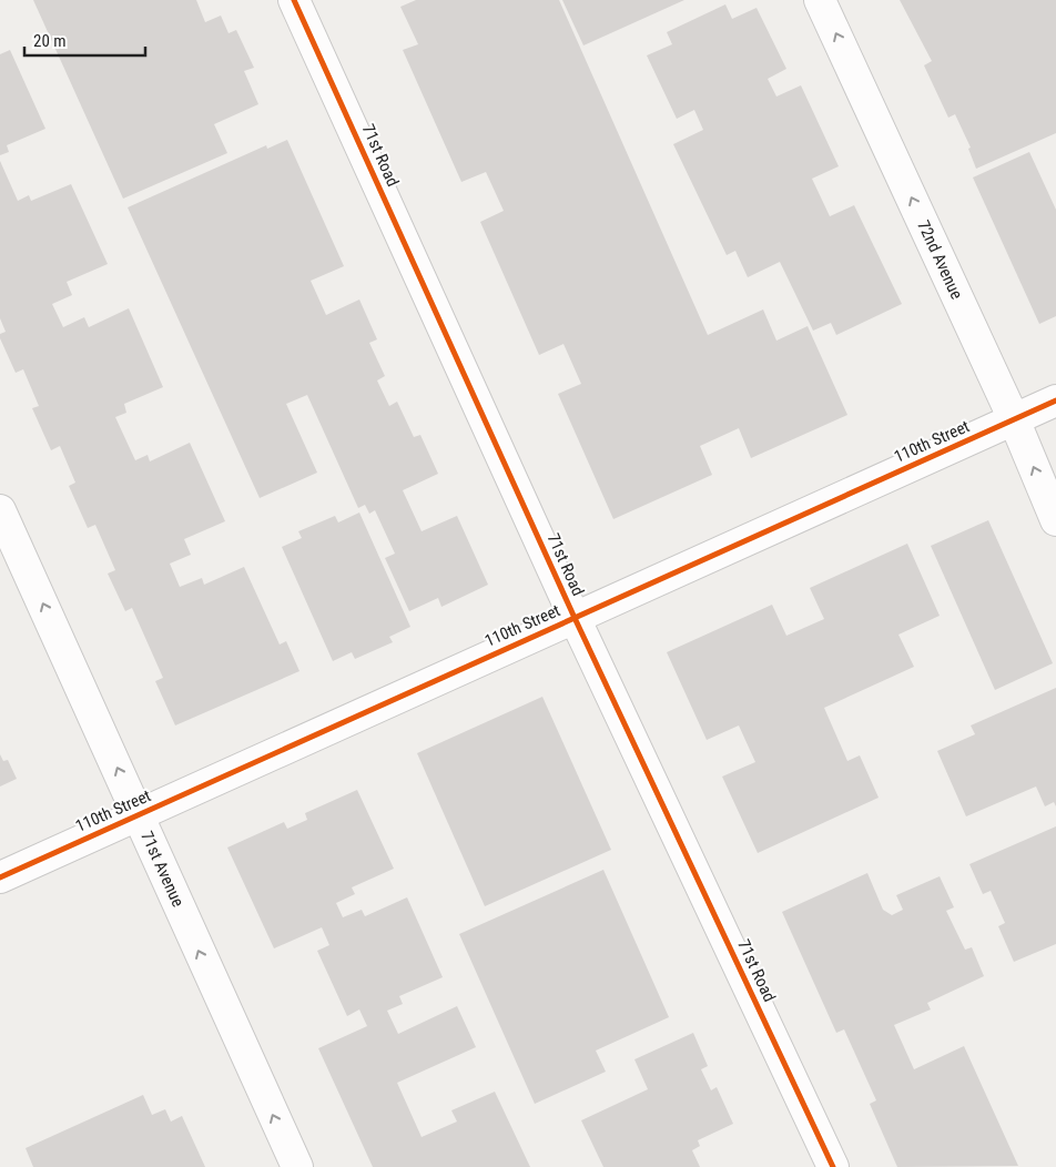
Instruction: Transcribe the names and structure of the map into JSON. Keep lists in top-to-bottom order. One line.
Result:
{"streets":{"street":["71st Road","72nd Avenue","110th Street","71st Avenue"]},"crossings":[["71st Road","110th Street"],["72nd Avenue","110th Street"],["110th Street","71st Avenue"]],"one_way":["72nd Avenue","71st Avenue"],"scale_bar":"20 m"}
